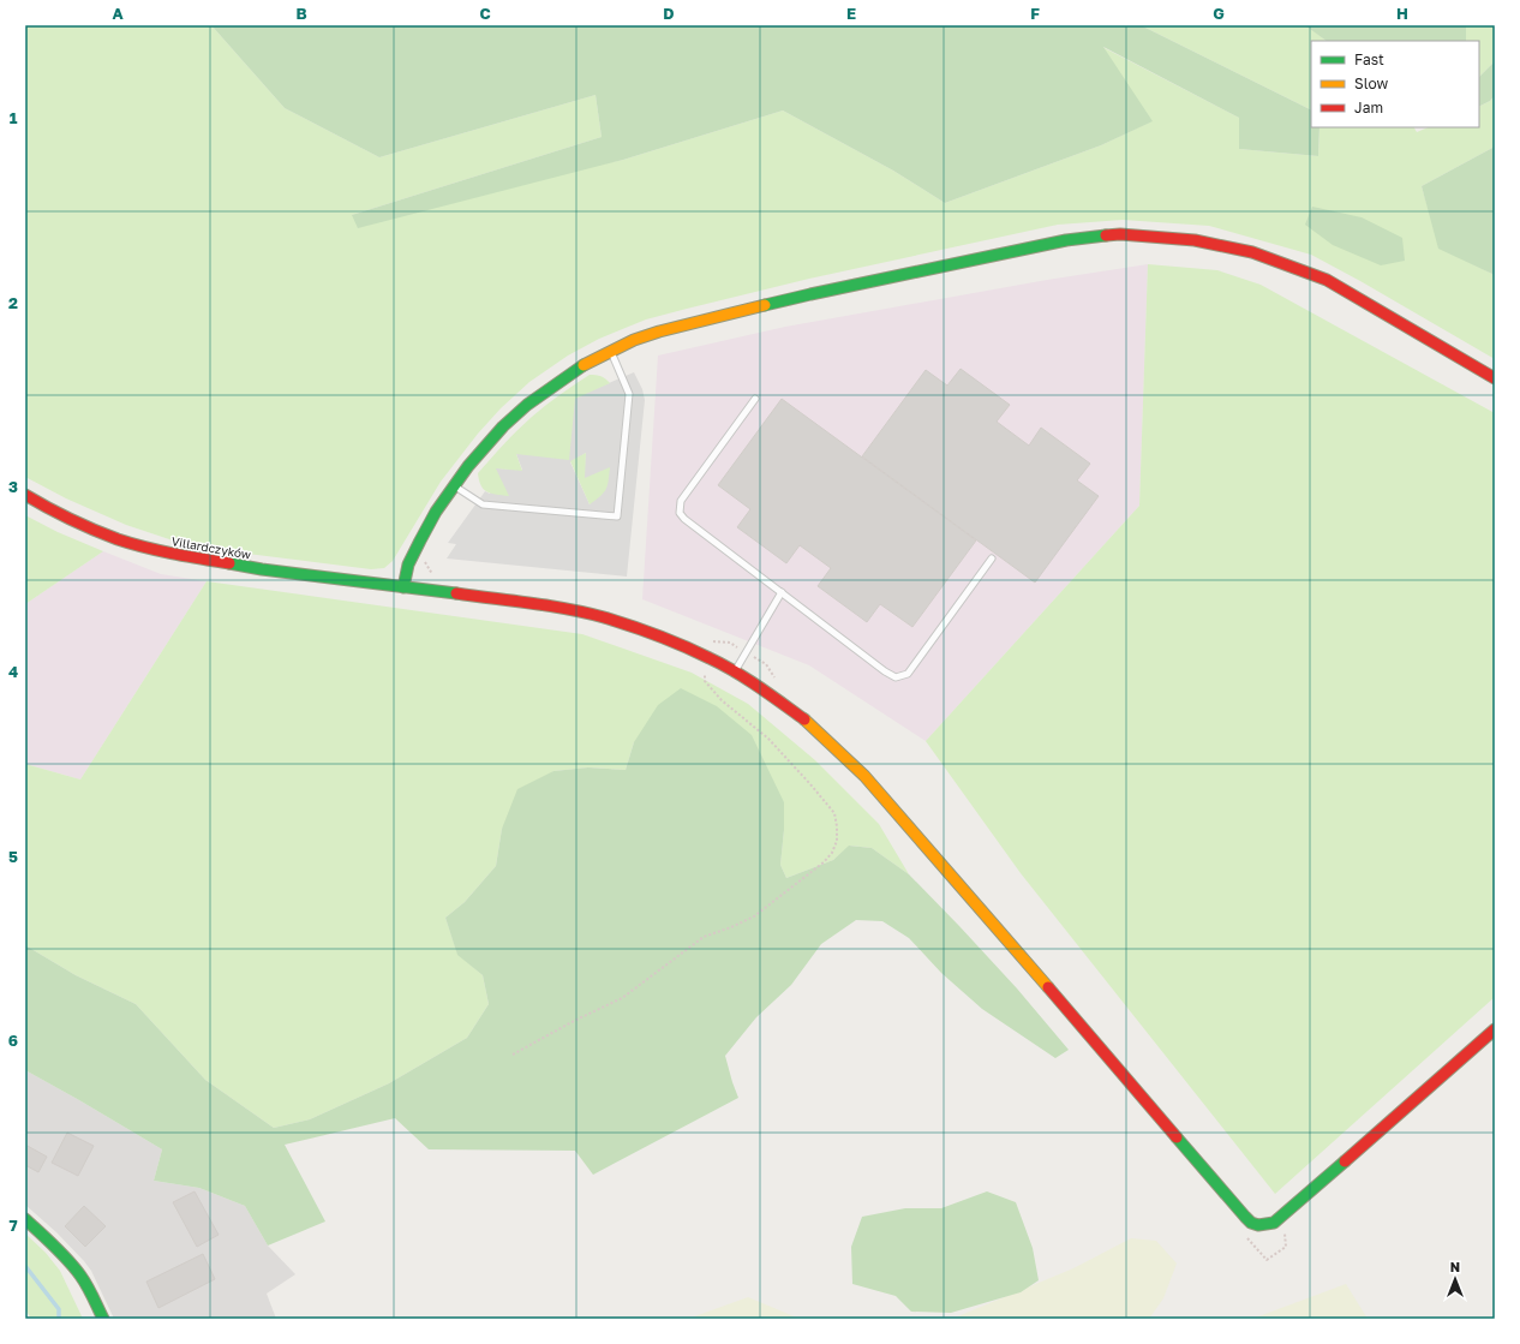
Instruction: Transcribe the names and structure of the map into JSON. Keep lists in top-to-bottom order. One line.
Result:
{"streets":{"street":["Villardczyków"]},"legend":["Fast","Slow","Jam"],"north":"top","grid":{"columns":["A","B","C","D","E","F","G","H"],"rows":["1","2","3","4","5","6","7"]}}
